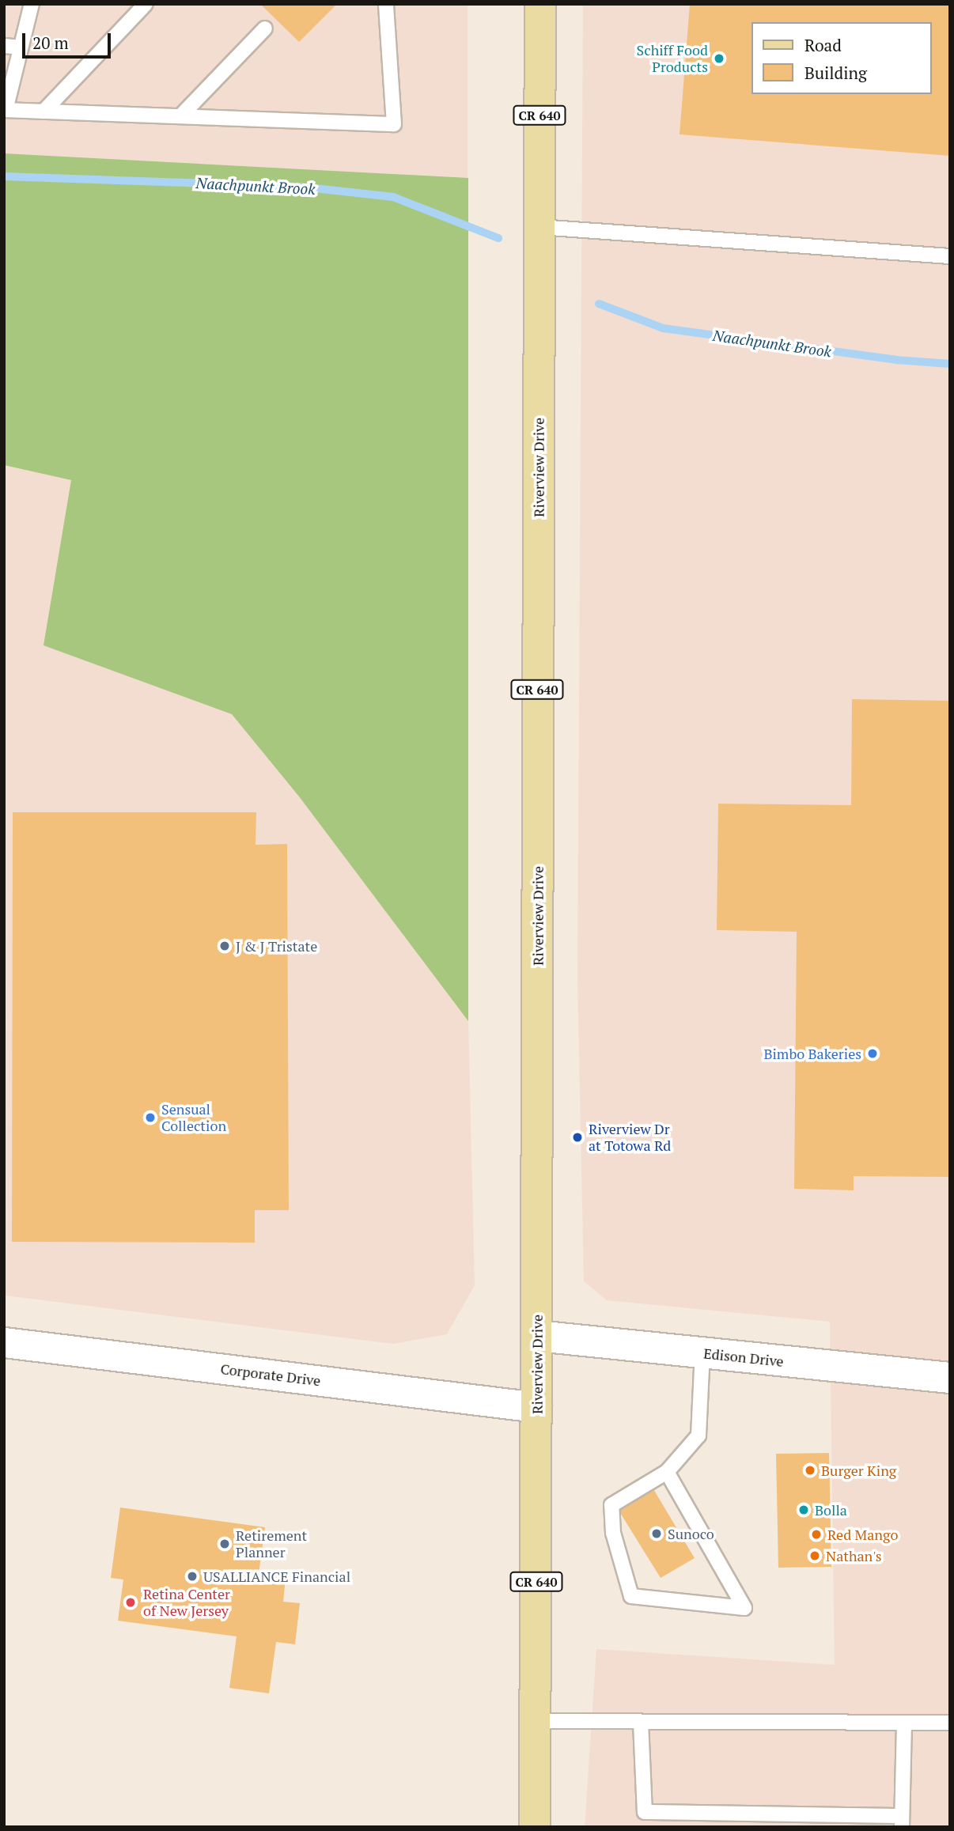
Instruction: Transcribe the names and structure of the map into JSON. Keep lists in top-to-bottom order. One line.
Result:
{"streets":{"main road":["CR 640","Riverview Drive","Edison Drive"],"street":["Corporate Drive"]},"crossings":[["Riverview Drive","Edison Drive"],["Riverview Drive","Corporate Drive"]],"water":["Naachpunkt Brook"],"places":["Schiff Food Products","J & J Tristate","Bimbo Bakeries","Sensual Collection","Riverview Dr at Totowa Rd","Burger King","Bolla","Sunoco","Red Mango","Retirement Planner","Nathan's","USALLIANCE Financial","Retina Center of New Jersey"],"legend":["Road","Building"],"scale_bar":"20 m"}
